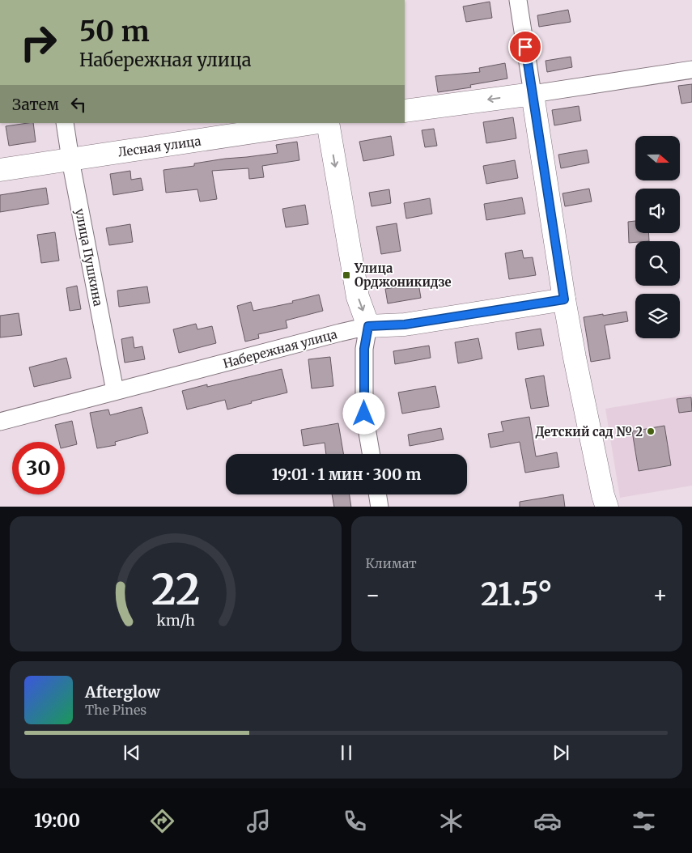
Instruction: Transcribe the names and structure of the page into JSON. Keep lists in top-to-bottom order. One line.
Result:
{"streets":{"main road":["Лесная улица","Набережная улица"],"street":["улица Пушкина"]},"crossings":[["Лесная улица","улица Пушкина"],["улица Пушкина","Набережная улица"]],"places":{"transit":["Улица Орджоникидзе"],"other":["Детский сад № 2"]},"north":"right","page":{"turn":["50 m","Набережная улица"],"then":"Затем","limit":"30","trip":"19:01 · 1 мин · 300 m","tile":"Климат","heat":["−","21.5°","+"],"song":["Afterglow","The Pines"],"tabs":"19:00","gauge":["22","km/h"]}}
